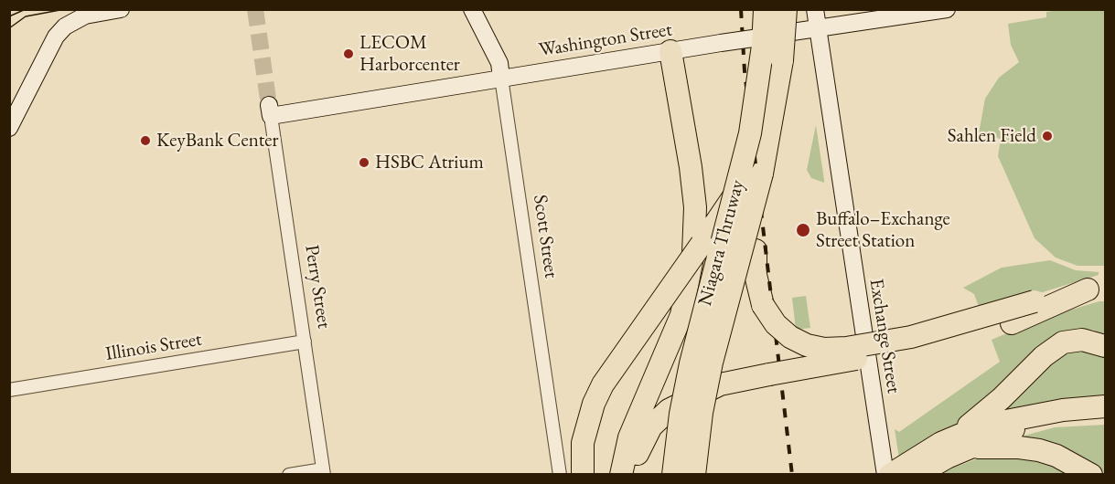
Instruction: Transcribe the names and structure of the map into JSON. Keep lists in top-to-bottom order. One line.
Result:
{"streets":{"highway":["Niagara Thruway"],"street":["Washington Street","Scott Street","Perry Street","Exchange Street","Illinois Street"]},"crossings":[["Washington Street","Scott Street"],["Washington Street","Perry Street"],["Washington Street","Exchange Street"],["Perry Street","Illinois Street"]],"places":["LECOM Harborcenter","Sahlen Field","KeyBank Center","HSBC Atrium","Buffalo–Exchange Street Station"]}
